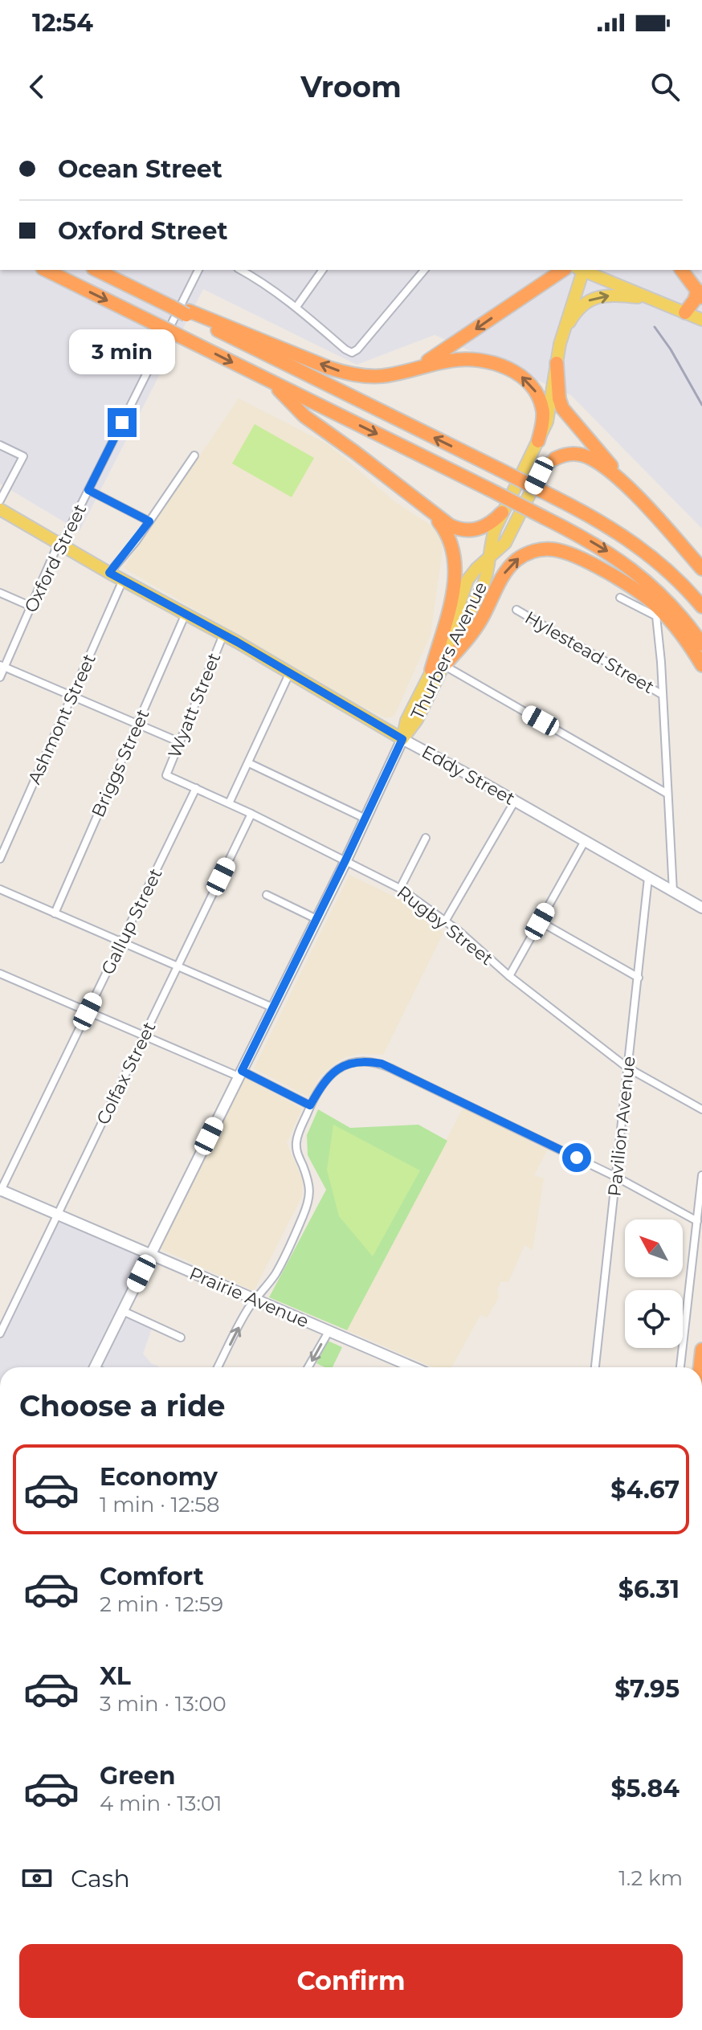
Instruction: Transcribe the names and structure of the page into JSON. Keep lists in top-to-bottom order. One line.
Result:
{"streets":{"main road":["Thurbers Avenue","Eddy Street","Prairie Avenue"],"street":["Oxford Street","Hylestead Street","Wyatt Street","Ashmont Street","Briggs Street","Gallup Street","Rugby Street","Colfax Street","Pavilion Avenue"]},"crossings":[["Oxford Street","Eddy Street"],["Thurbers Avenue","Eddy Street"],["Thurbers Avenue","Rugby Street"],["Thurbers Avenue","Prairie Avenue"],["Wyatt Street","Eddy Street"],["Wyatt Street","Rugby Street"],["Ashmont Street","Eddy Street"],["Briggs Street","Eddy Street"],["Eddy Street","Pavilion Avenue"],["Gallup Street","Rugby Street"],["Gallup Street","Prairie Avenue"],["Rugby Street","Colfax Street"],["Rugby Street","Pavilion Avenue"],["Colfax Street","Prairie Avenue"]],"north":"top left","page":{"status":"12:54","header":"Vroom","banner":["Ocean Street","Oxford Street"],"bubble":"3 min","heading":"Choose a ride","list":[{"name":"Economy","note":"1 min · 12:58","value":"$4.67"},{"name":"Comfort","note":"2 min · 12:59","value":"$6.31"},{"name":"XL","note":"3 min · 13:00","value":"$7.95"},{"name":"Green","note":"4 min · 13:01","value":"$5.84"}],"pay":["Cash","1.2 km"],"buttons":"Confirm"}}
